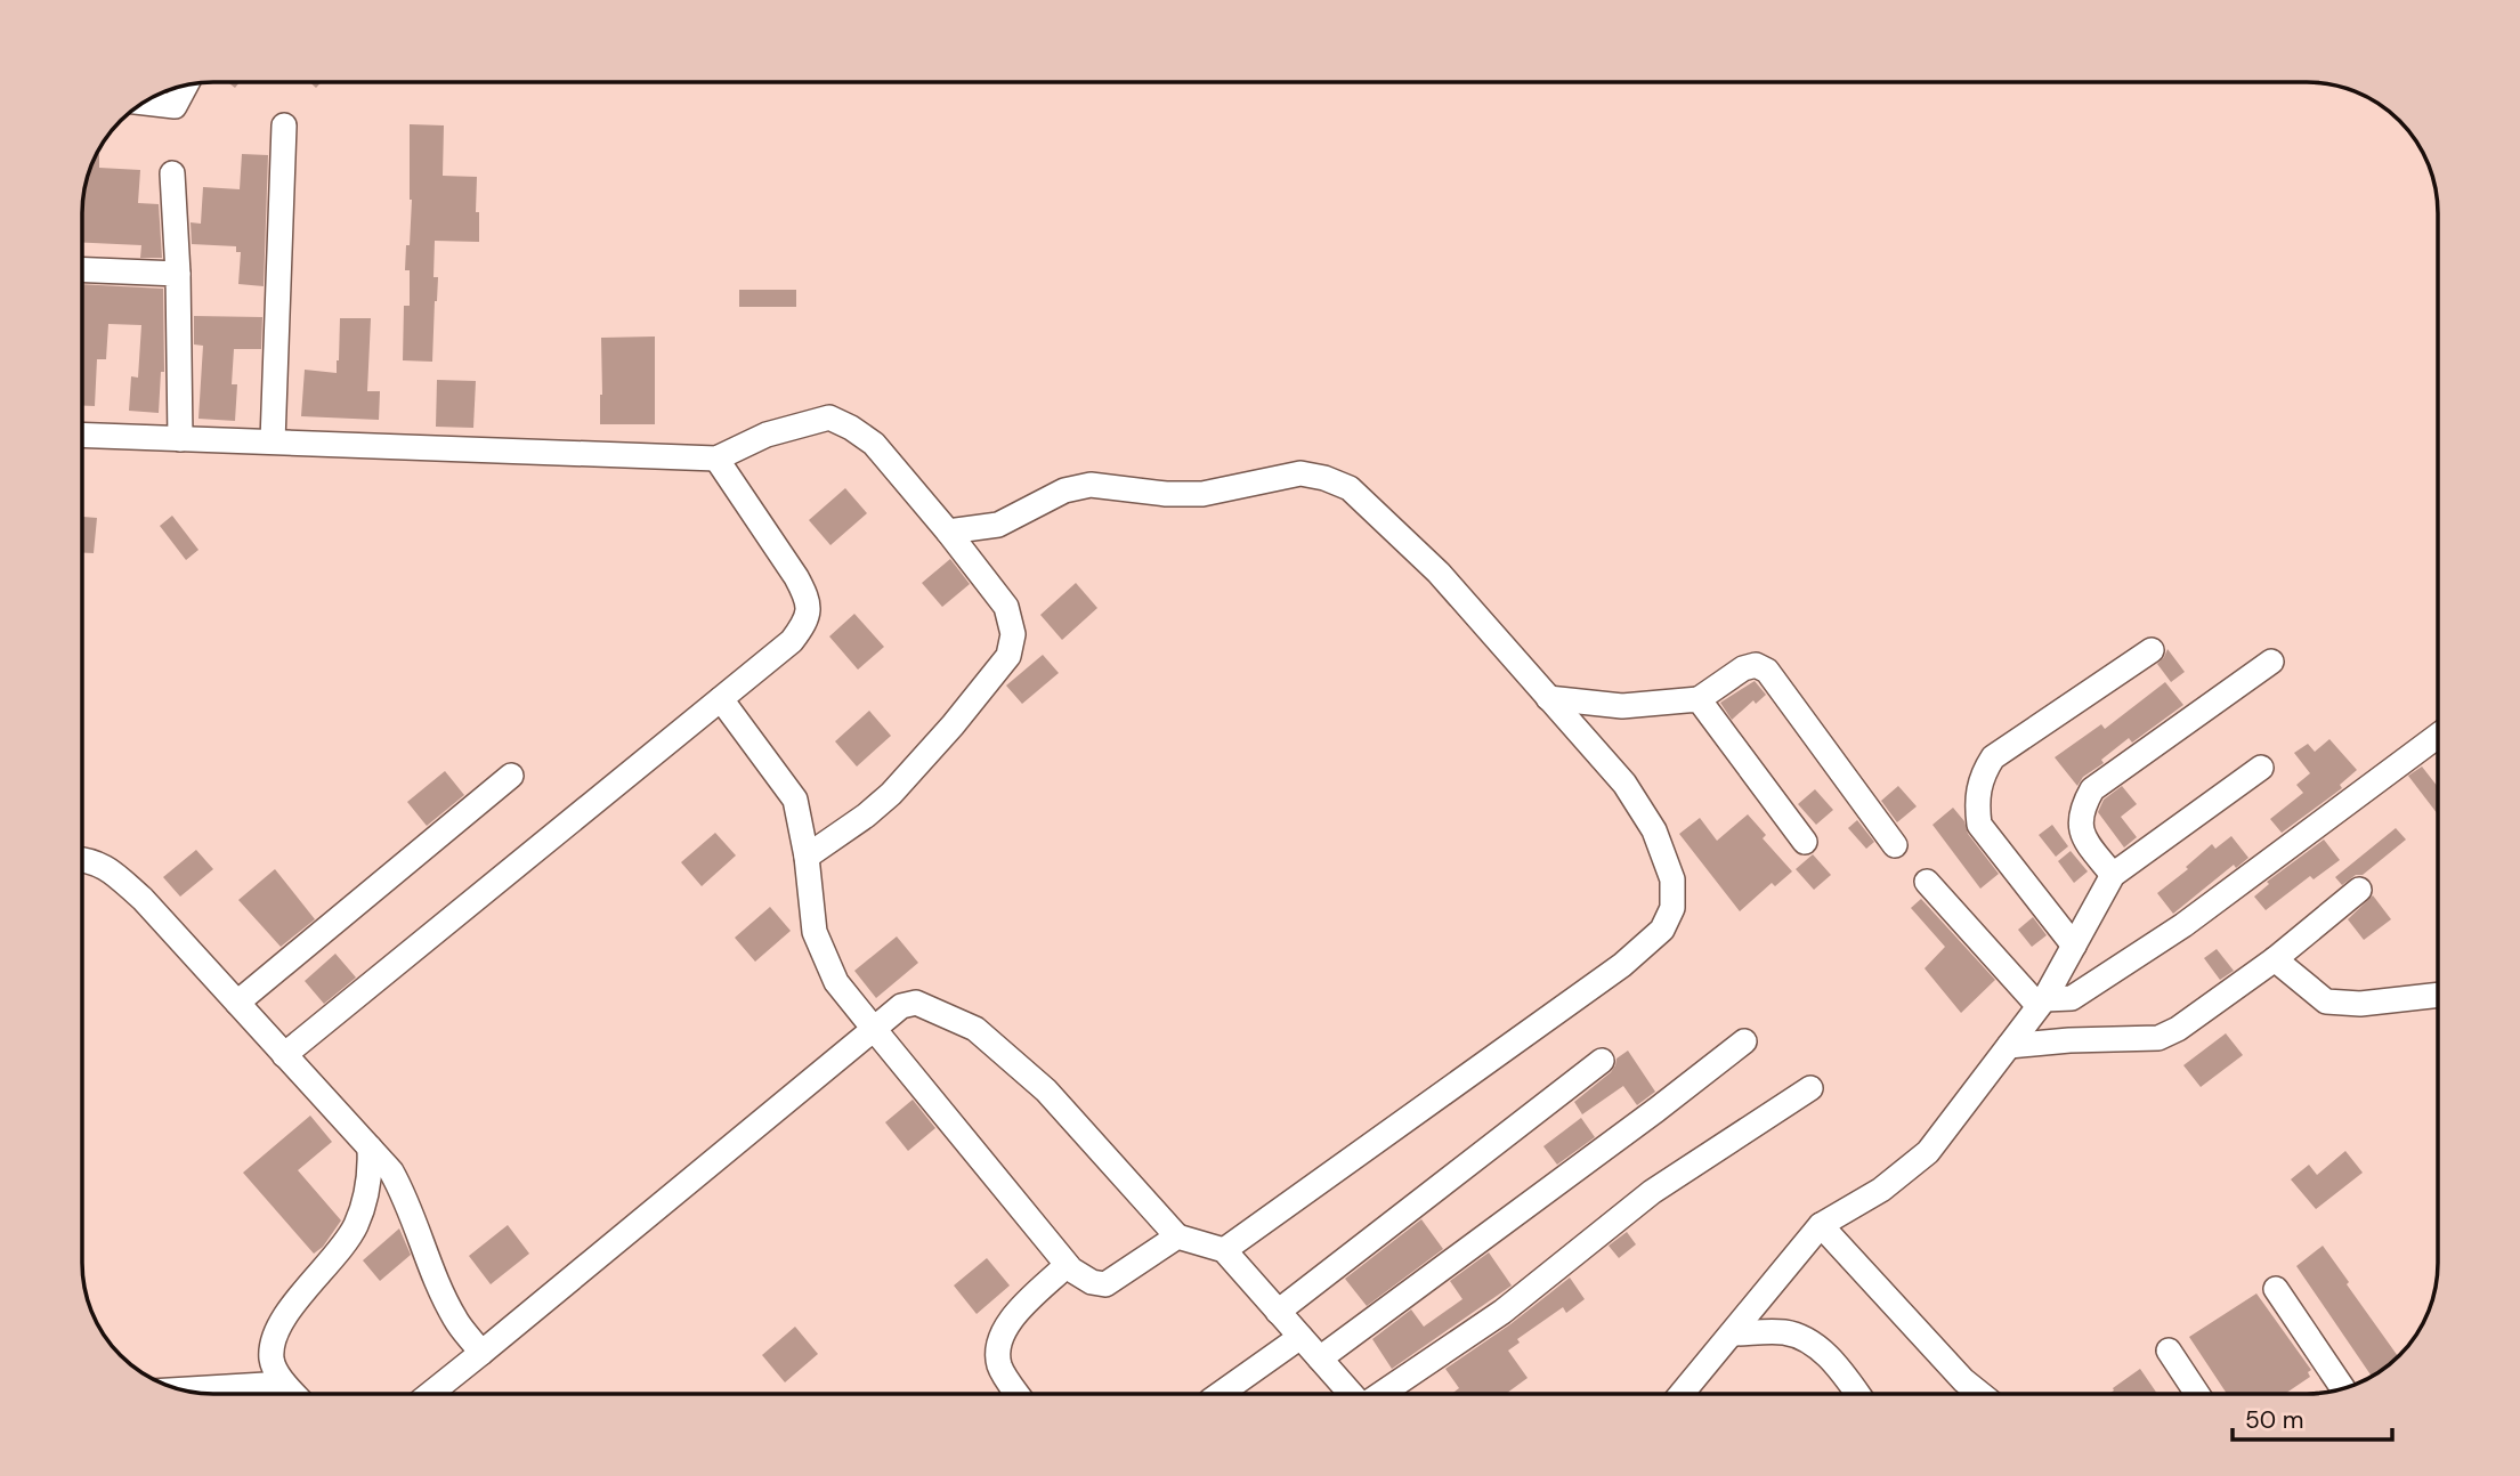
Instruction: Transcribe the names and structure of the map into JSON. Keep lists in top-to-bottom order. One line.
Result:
{"scale_bar":"50 m"}
